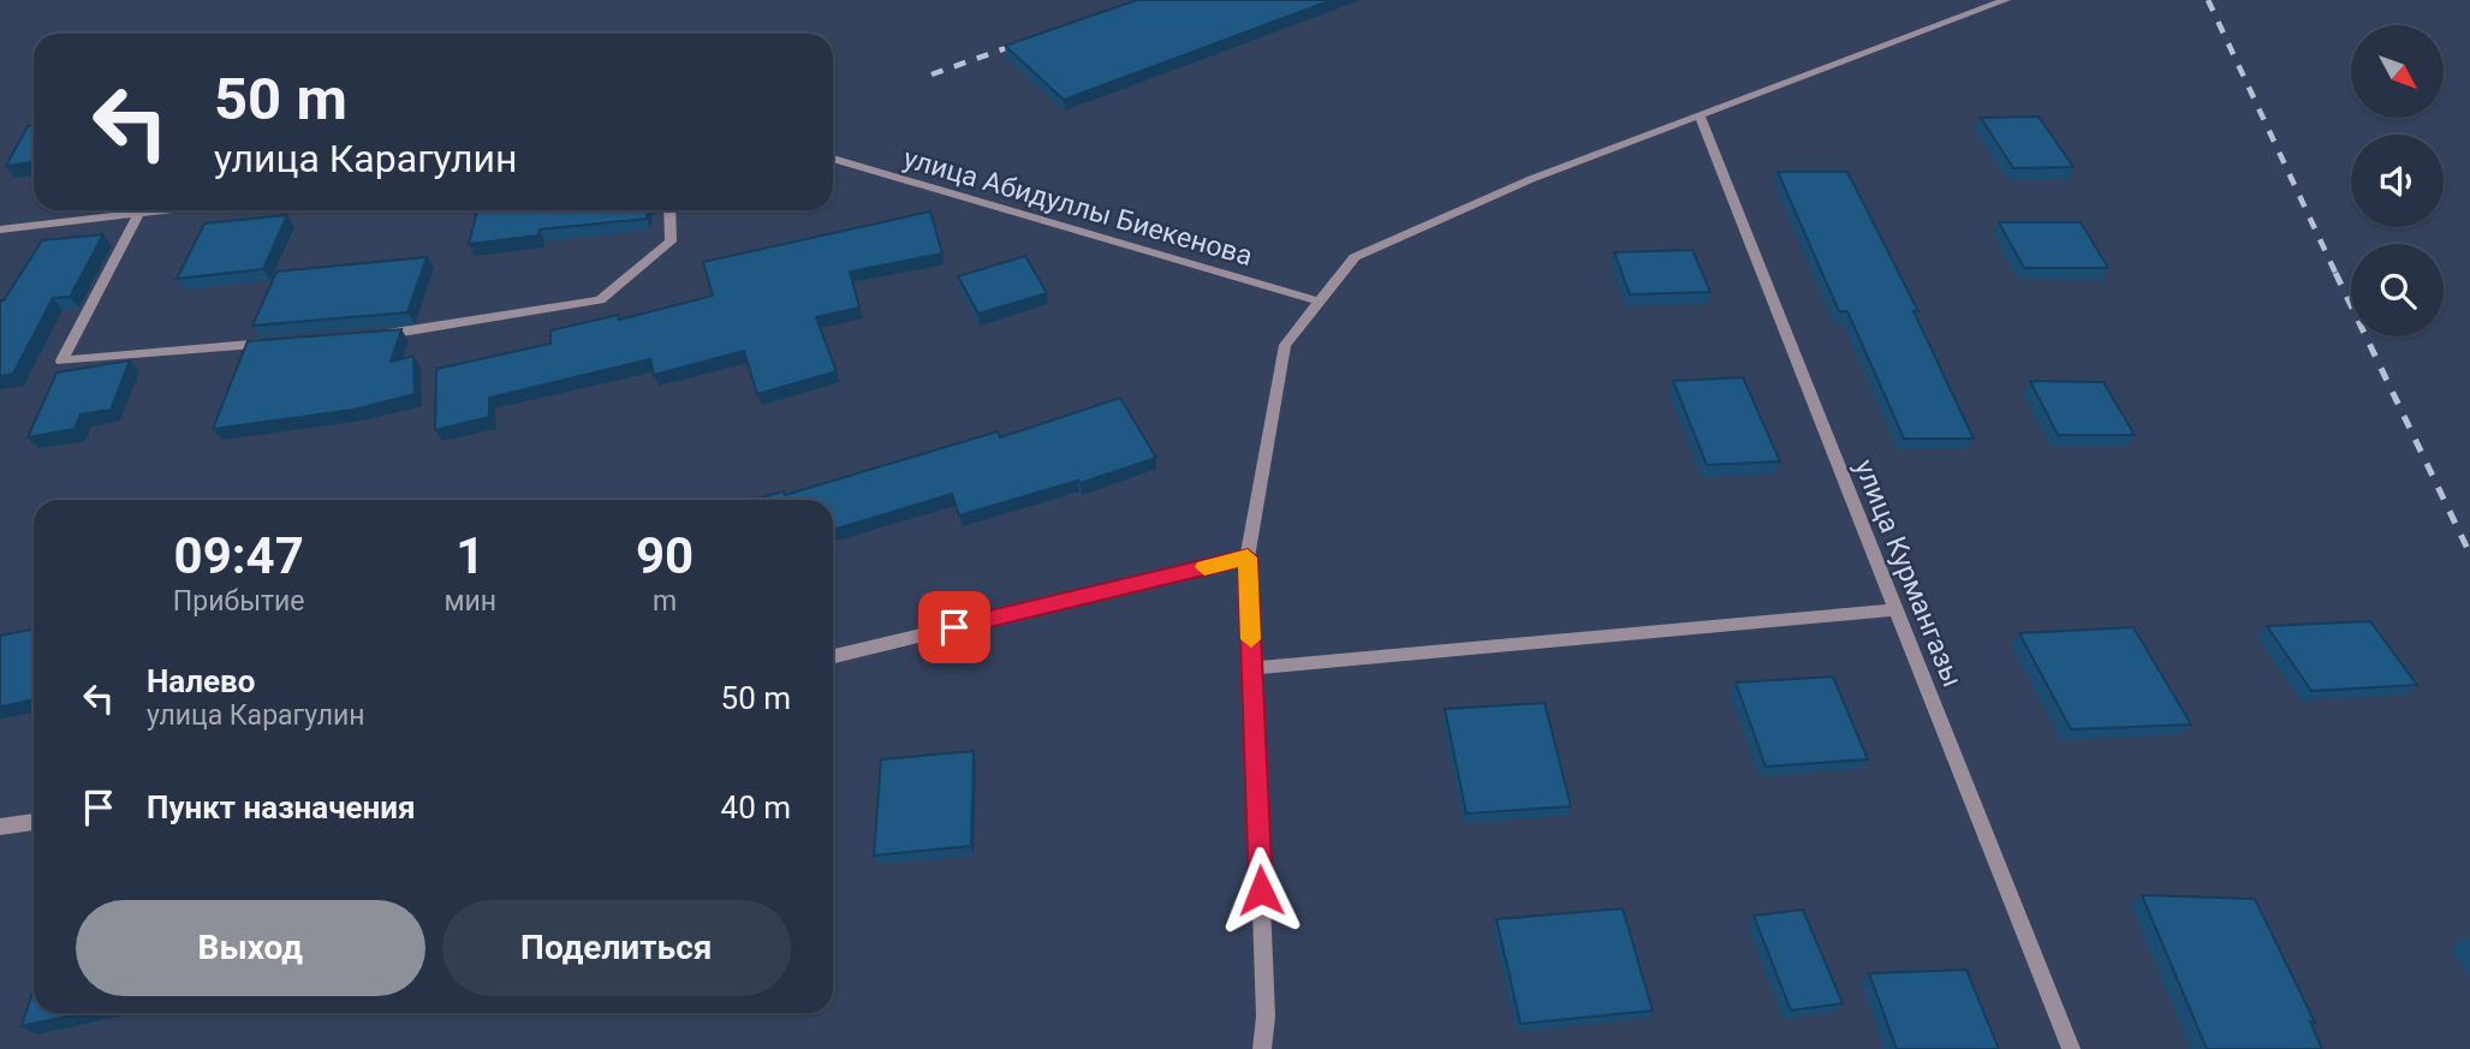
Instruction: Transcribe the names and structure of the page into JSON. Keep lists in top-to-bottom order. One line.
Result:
{"streets":{"street":["улица Абидуллы Биекенова","улица Курмангазы"]},"north":"bottom right","page":{"turn":["50 m","улица Карагулин"],"eta":["09:47","Прибытие","1","мин","90","m"],"list":[{"name":"Налево","note":"улица Карагулин","value":"50 m"},{"name":"Пункт назначения","value":"40 m"}],"buttons":["Выход","Поделиться"]}}
